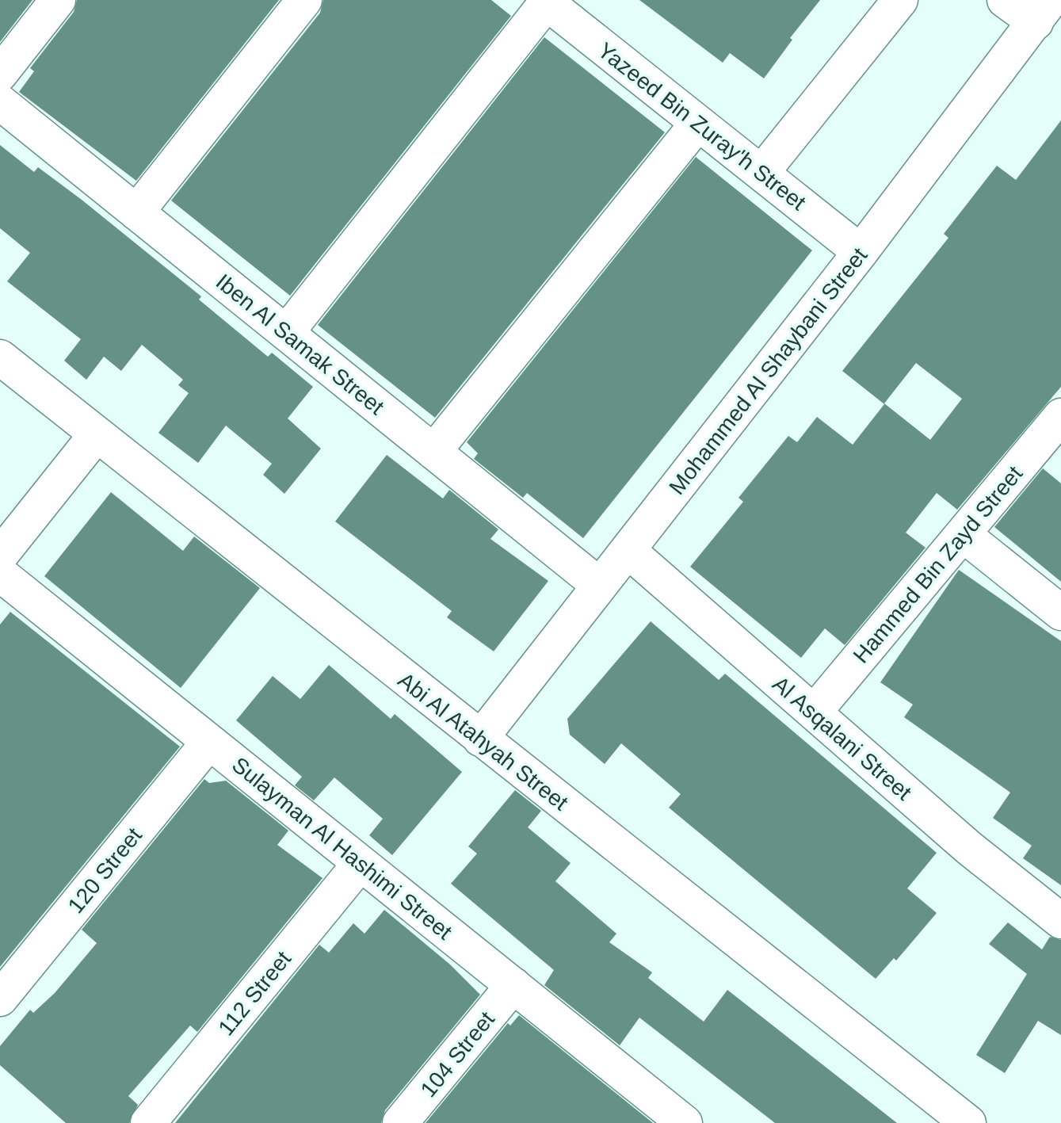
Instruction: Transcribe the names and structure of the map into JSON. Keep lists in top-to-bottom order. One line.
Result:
{"streets":{"street":["Yazeed Bin Zuray'h Street","Iben Al Samak Street","Mohammed Al Shaybani Street","Hammed Bin Zayd Street","Al Asqalani Street","Abi Al Atahyah Street","Sulayman Al Hashimi Street","120 Street","112 Street","104 Street"]},"crossings":[["Yazeed Bin Zuray'h Street","Mohammed Al Shaybani Street"],["Iben Al Samak Street","Mohammed Al Shaybani Street"],["Mohammed Al Shaybani Street","Al Asqalani Street"],["Mohammed Al Shaybani Street","Abi Al Atahyah Street"],["Hammed Bin Zayd Street","Al Asqalani Street"],["Sulayman Al Hashimi Street","120 Street"],["Sulayman Al Hashimi Street","112 Street"],["Sulayman Al Hashimi Street","104 Street"]]}
